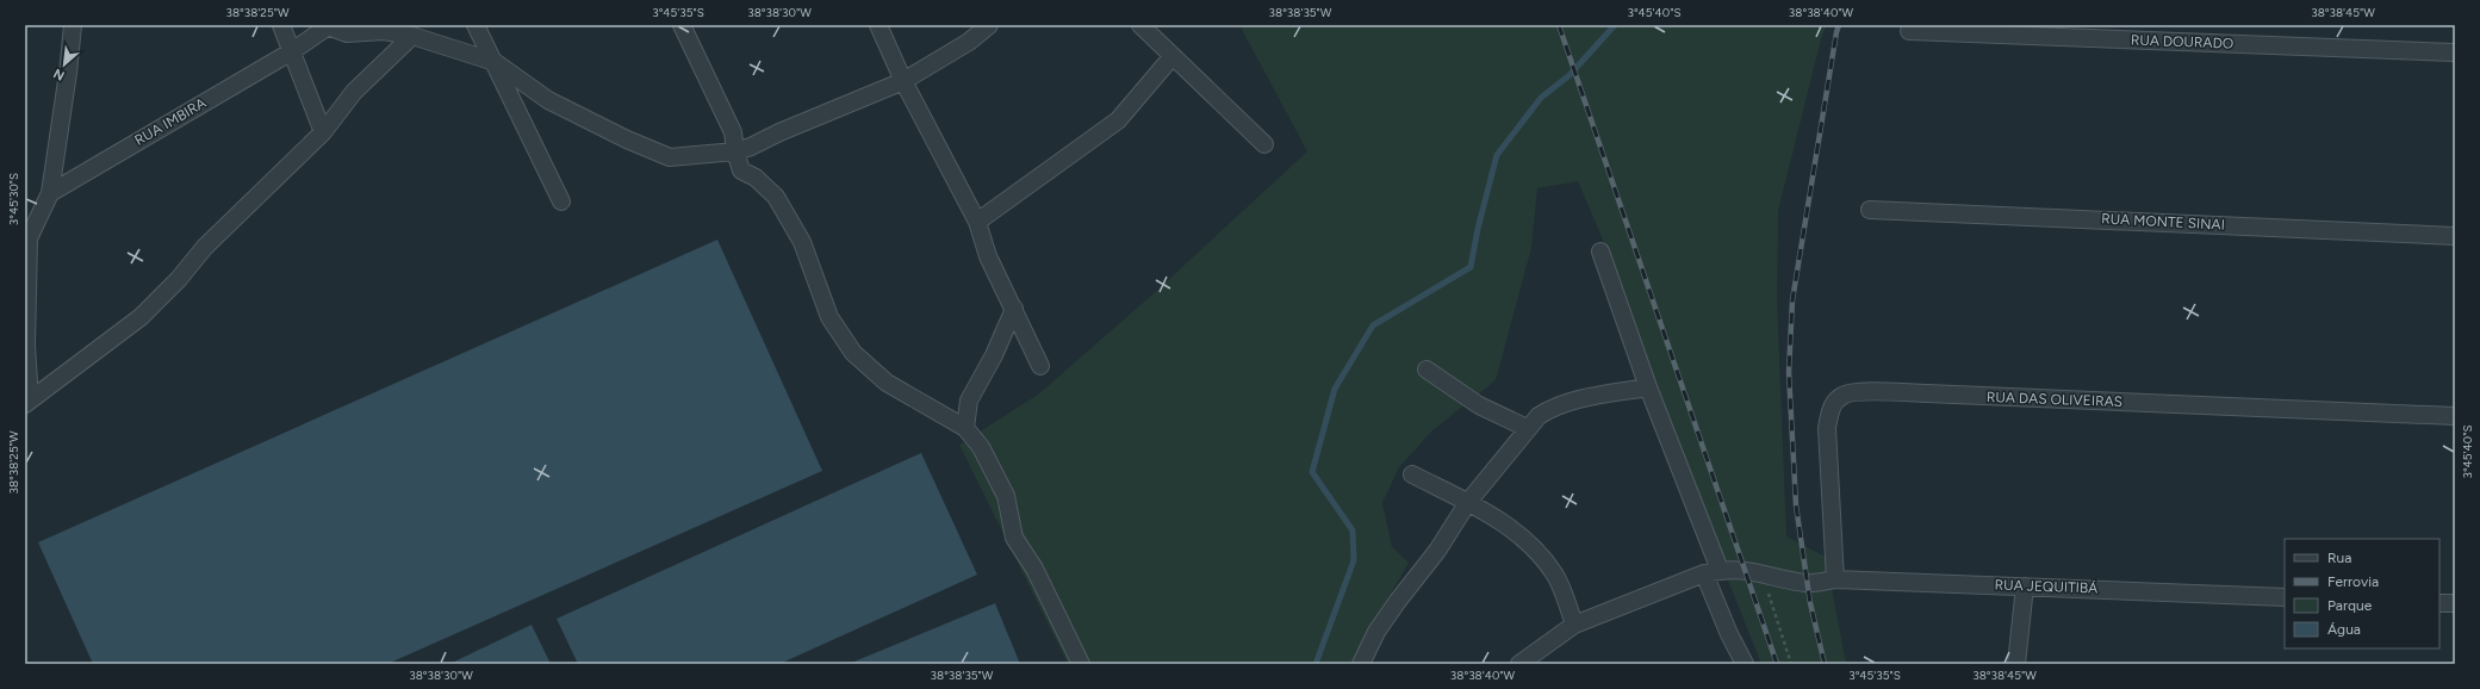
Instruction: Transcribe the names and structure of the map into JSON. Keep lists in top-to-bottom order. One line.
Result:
{"streets":{"street":["RUA DOURADO","RUA IMBIRA","RUA MONTE SINAI","RUA DAS OLIVEIRAS","RUA JEQUITIBÁ"]},"crossings":[["RUA DAS OLIVEIRAS","RUA JEQUITIBÁ"]],"legend":["Rua","Ferrovia","Parque","Água"],"north":"bottom left","coordinates":["38°38'25\"W","3°45'35\"S","38°38'30\"W","38°38'35\"W","3°45'40\"S","38°38'40\"W","38°38'45\"W","3°45'30\"S"]}
